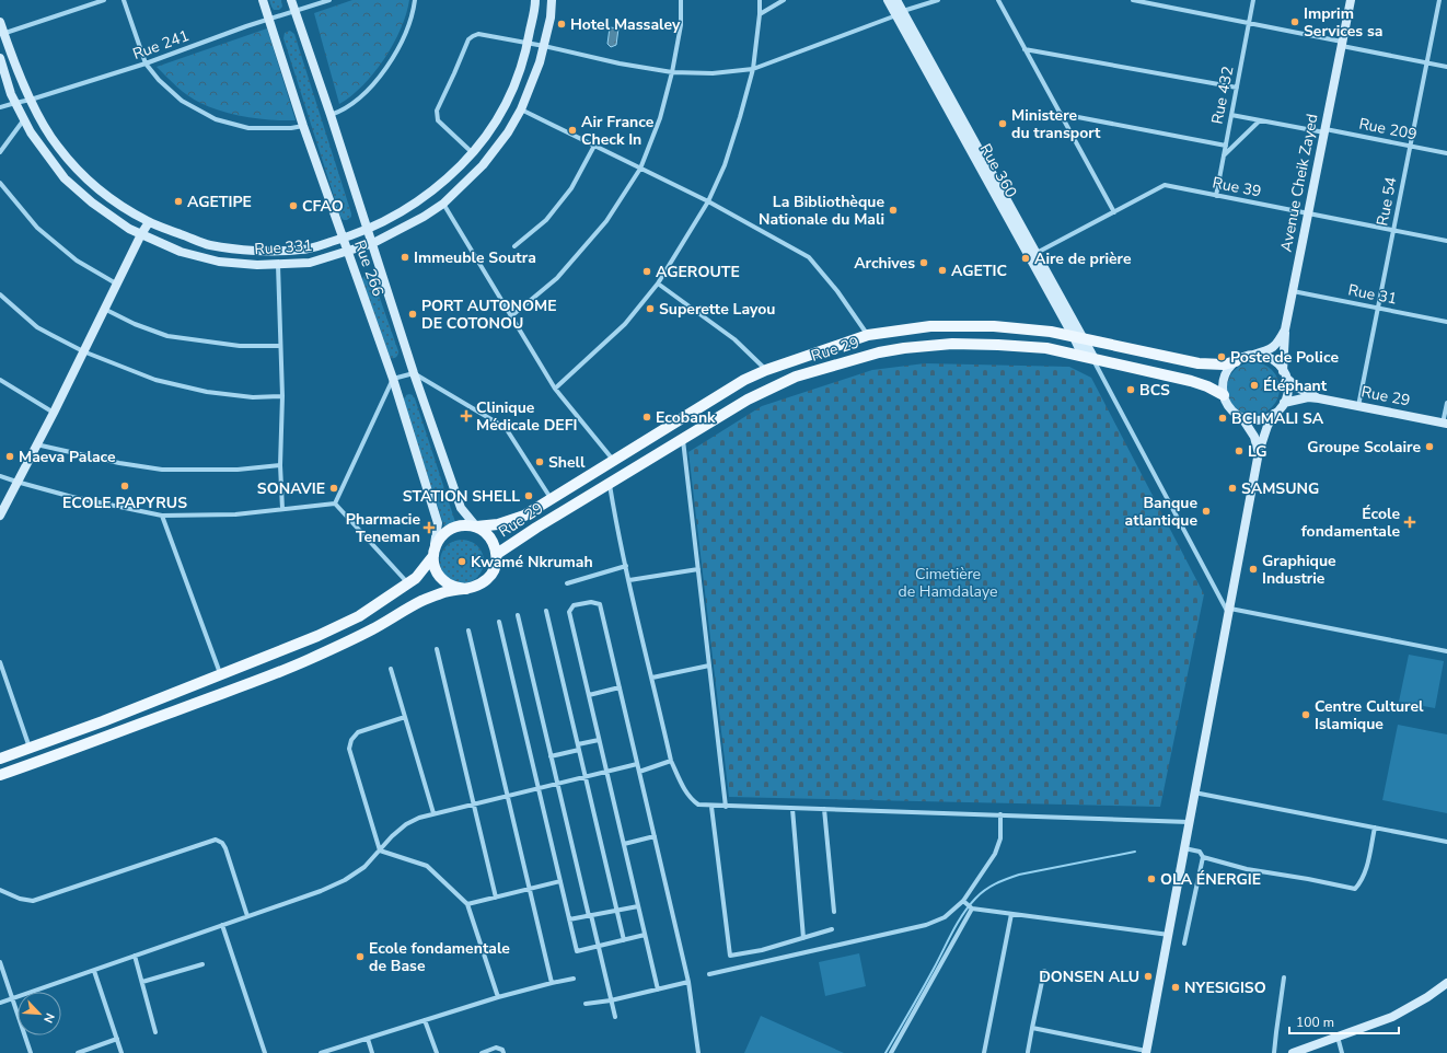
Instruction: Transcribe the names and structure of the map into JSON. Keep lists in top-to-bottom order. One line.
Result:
{"streets":{"main road":["Rue 360","Avenue Cheik Zayed","Rue 331","Rue 266","Rue 29"],"street":["Rue 241","Rue 432","Rue 209","Rue 39","Rue 54","Rue 31"]},"crossings":[["Rue 241","Rue 331"],["Rue 241","Rue 266"],["Rue 432","Rue 209"],["Rue 432","Rue 39"],["Rue 209","Avenue Cheik Zayed"],["Rue 209","Rue 54"],["Rue 360","Rue 29"],["Avenue Cheik Zayed","Rue 39"],["Avenue Cheik Zayed","Rue 31"],["Avenue Cheik Zayed","Rue 29"],["Rue 39","Rue 54"],["Rue 54","Rue 31"],["Rue 54","Rue 29"],["Rue 331","Rue 266"],["Rue 266","Rue 29"]],"parks":["Cimetière de Hamdalaye"],"places":{"other":["Imprim Services sa","Hotel Massaley","Ministere du transport","Air France Check In","AGETIPE","CFAO","La Bibliothèque Nationale du Mali","Immeuble Soutra","Aire de prière","Archives","AGETIC","AGEROUTE","Superette Layou","PORT AUTONOME DE COTONOU","Poste de Police","Éléphant","BCS","Ecobank","BCI MALI SA","Groupe Scolaire","LG","Maeva Palace","Shell","ECOLE PAPYRUS","SONAVIE","SAMSUNG","STATION SHELL","Banque atlantique","Kwamé Nkrumah","Graphique Industrie","Centre Culturel Islamique","OLA ÉNERGIE","Ecole fondamentale de Base","DONSEN ALU","NYESIGISO"],"health":["Clinique Médicale DEFI","École fondamentale","Pharmacie Teneman"]},"scale_bar":"100 m","north":"bottom right"}
